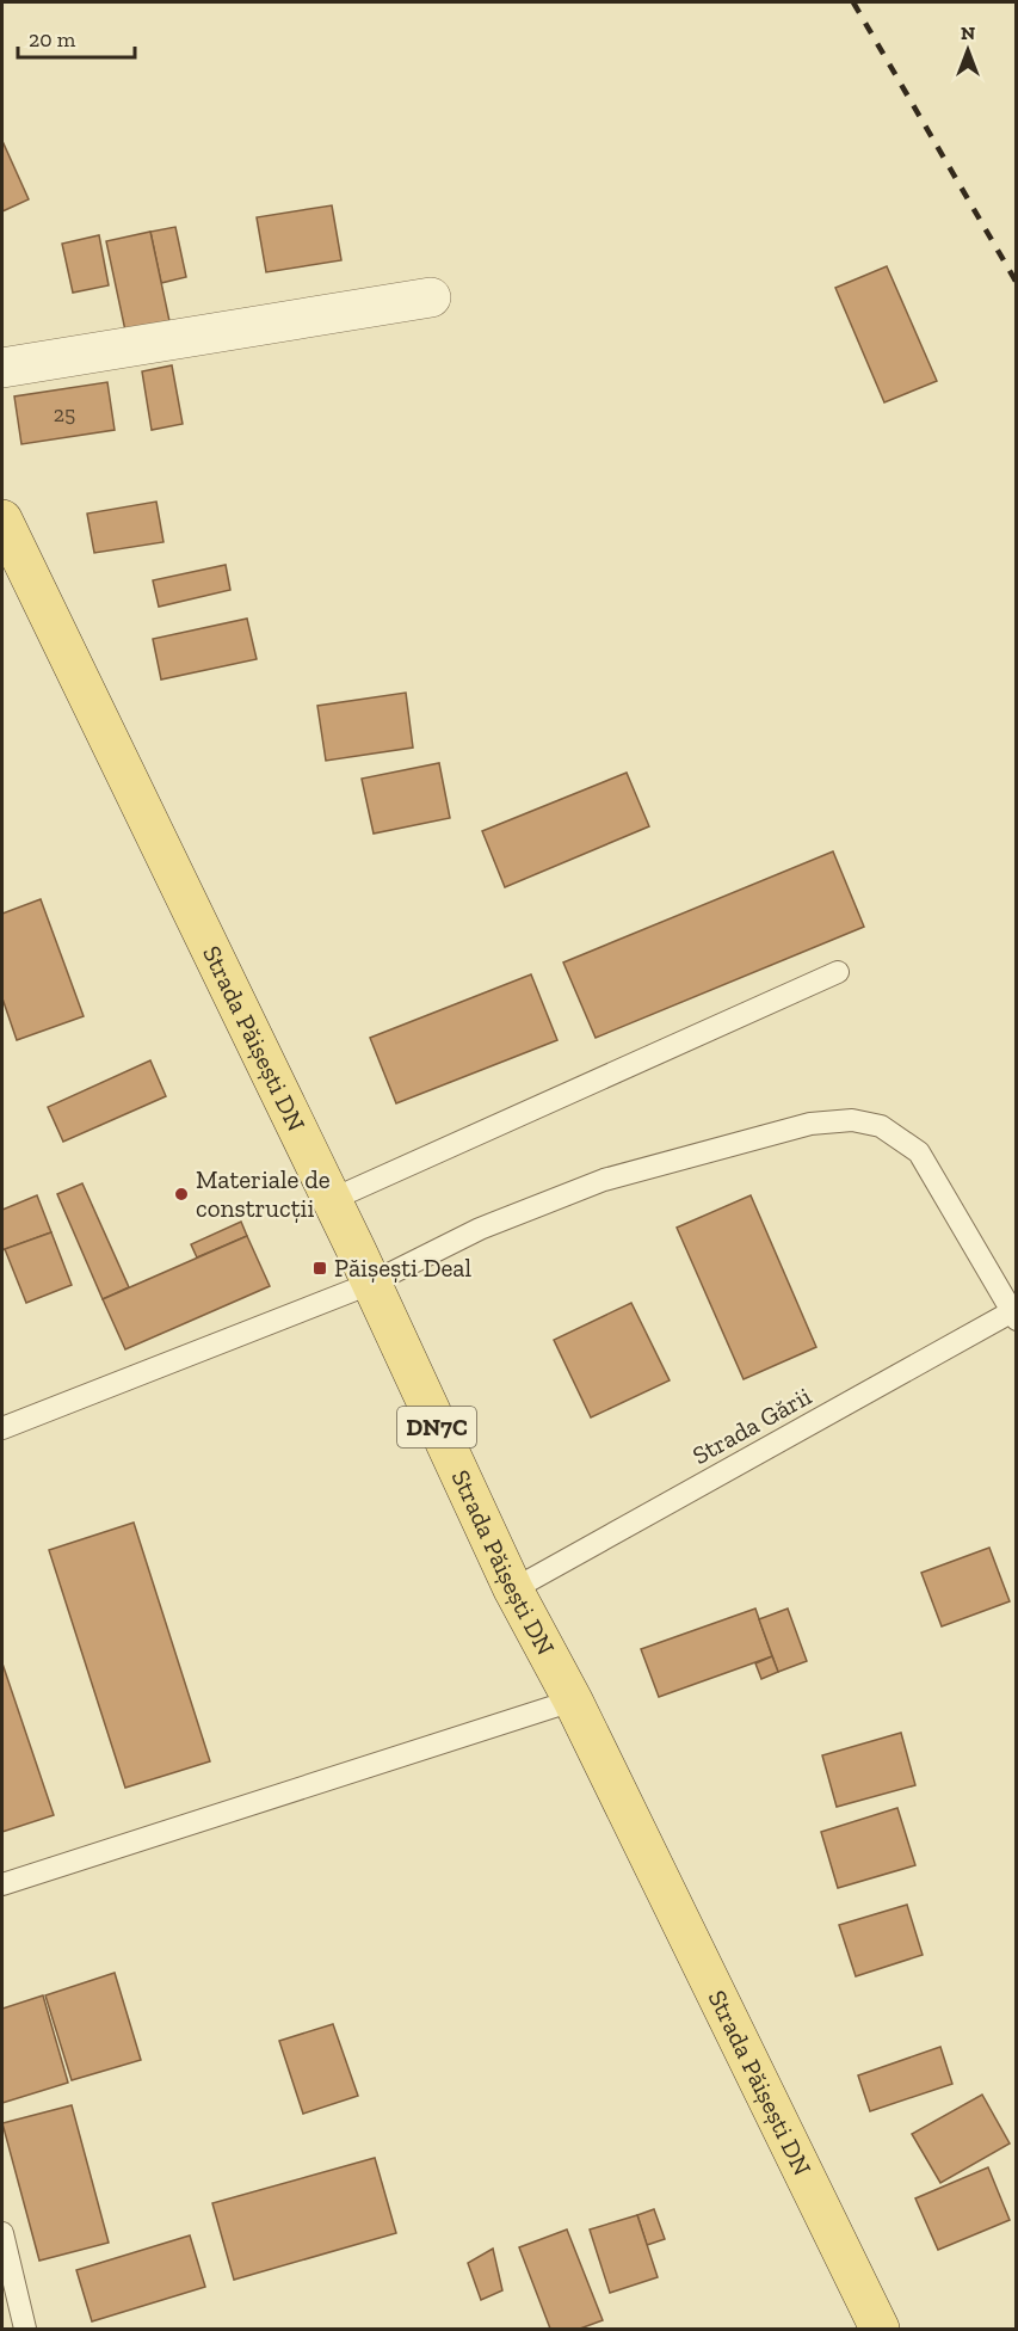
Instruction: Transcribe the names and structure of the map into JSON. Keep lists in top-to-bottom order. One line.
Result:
{"streets":{"main road":["Strada Păișești DN","DN7C"],"lane":["Strada Gării"]},"crossings":[["Strada Păișești DN","Strada Gării"]],"places":{"other":["Materiale de construcții"],"transit":["Păișești Deal"]},"house_numbers":["25"],"scale_bar":"20 m","north":"top"}
